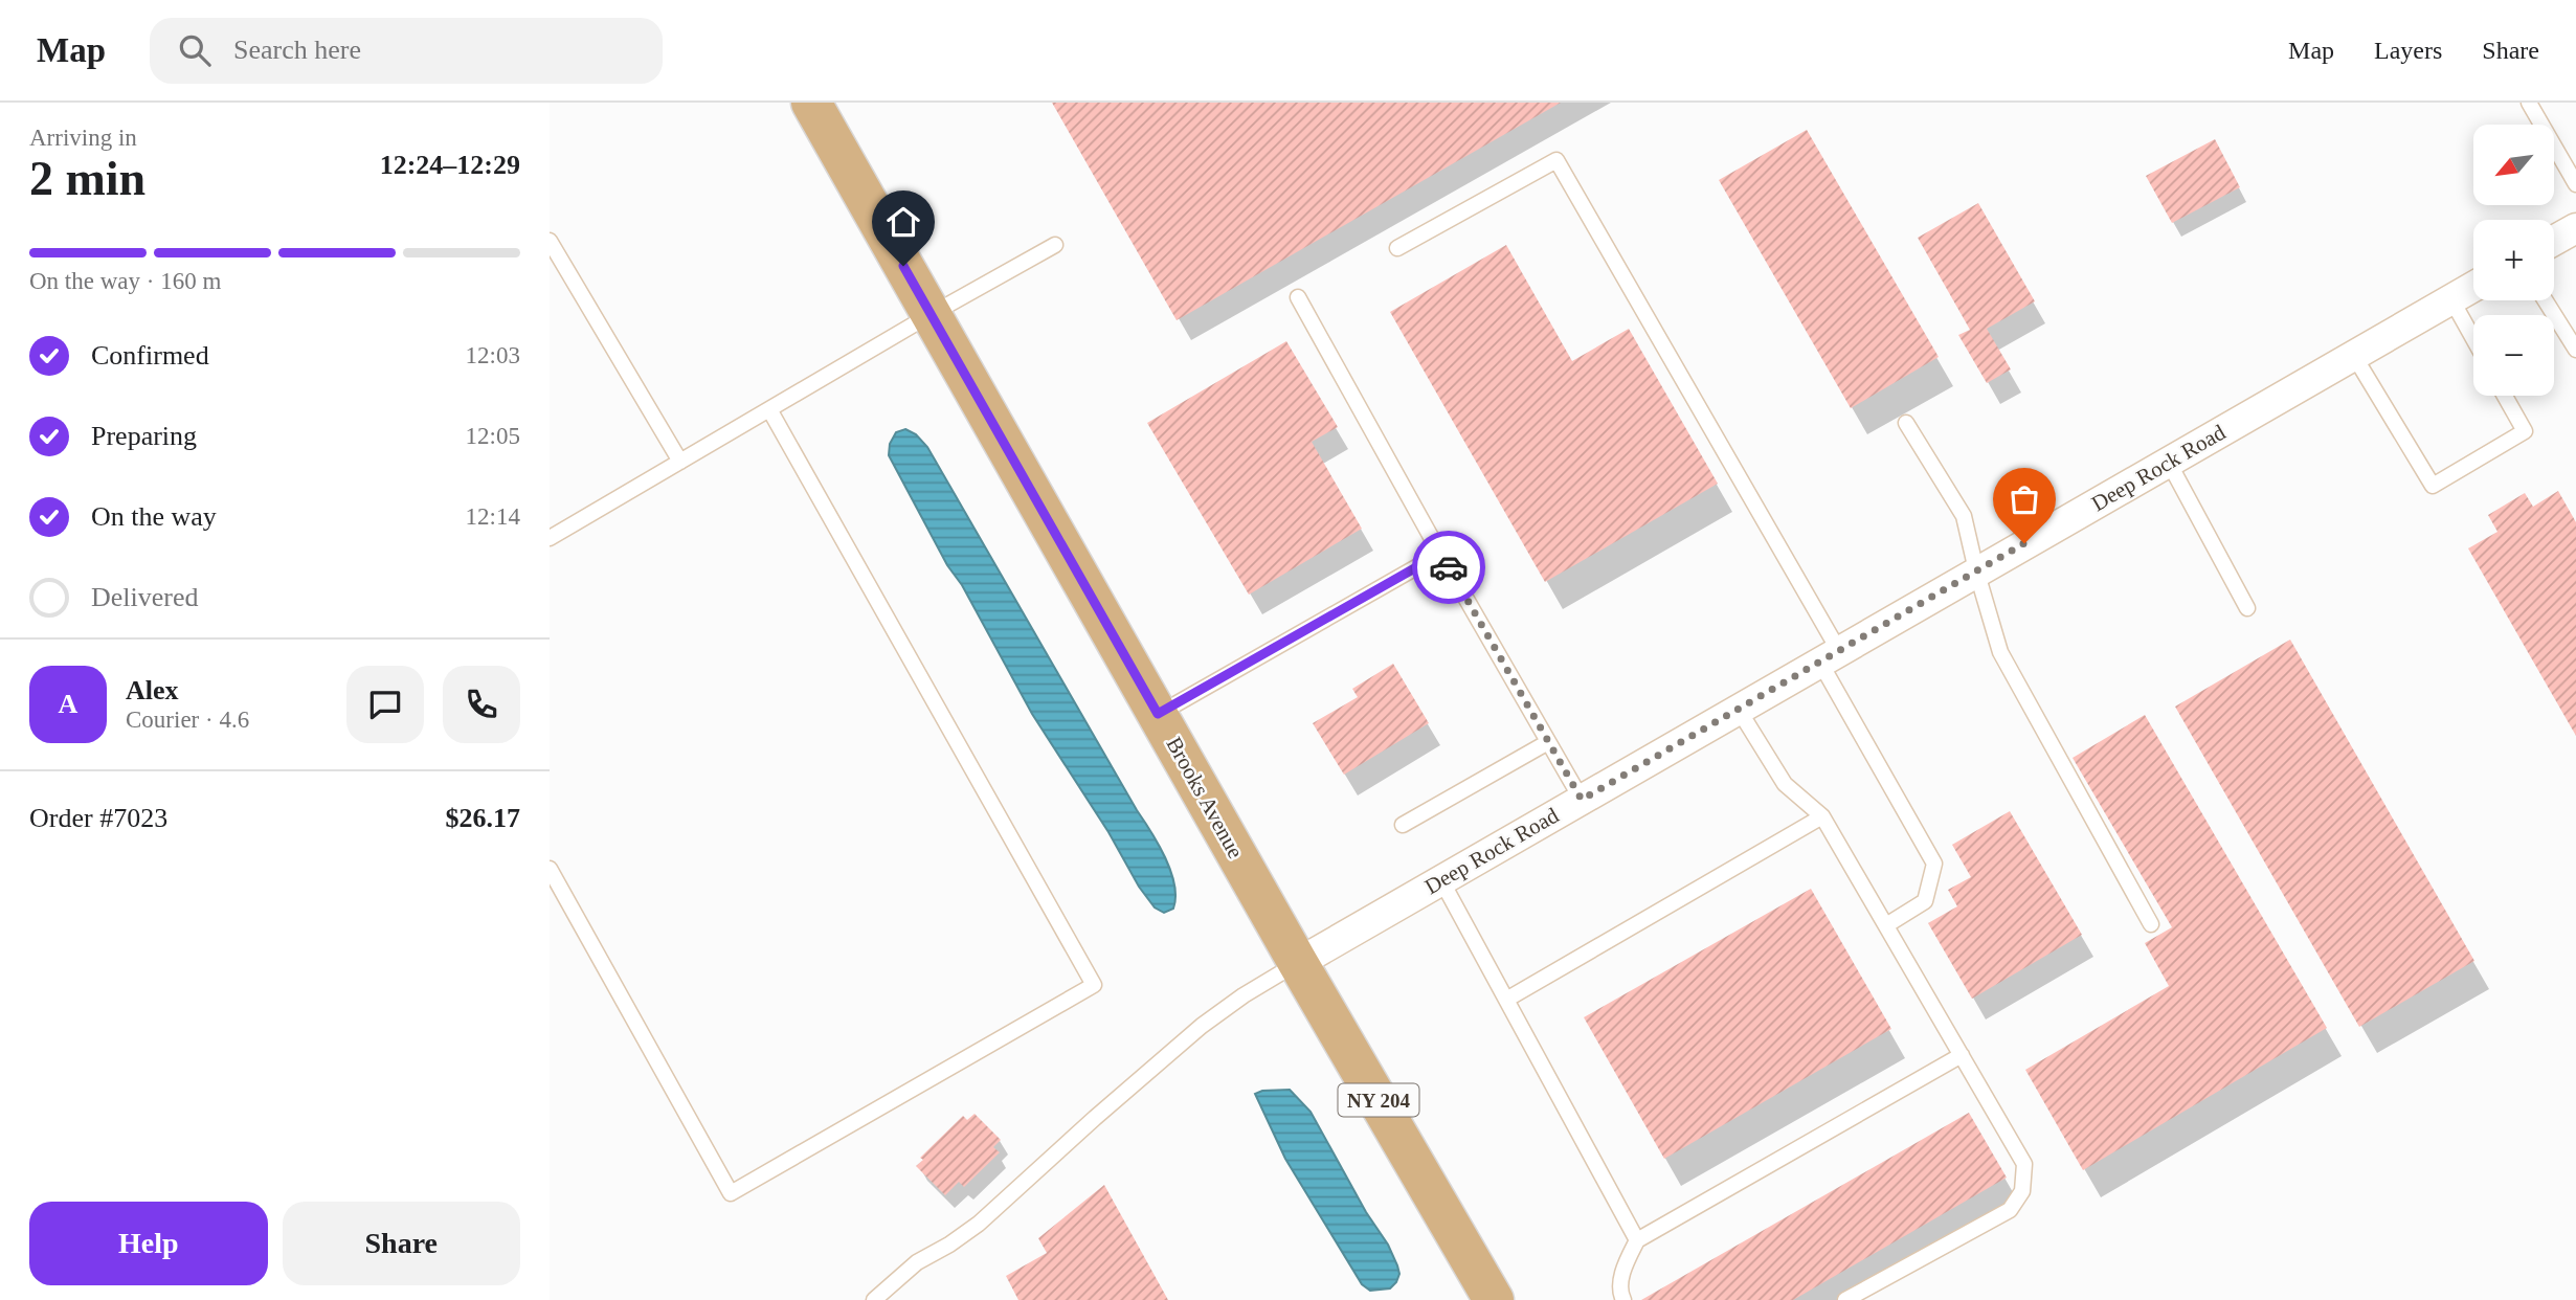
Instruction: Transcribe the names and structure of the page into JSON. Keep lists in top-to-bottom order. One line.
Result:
{"streets":{"main road":["Brooks Avenue","NY 204"],"street":["Deep Rock Road"]},"crossings":[["Deep Rock Road","Brooks Avenue"]],"north":"bottom left","page":{"header":"Map","search":"Search here","nav":["Map","Layers","Share"],"heading":["2 min","Arriving in","12:24–12:29"],"panel":["Alex","Courier · 4.6","Order #7023","$26.17"],"map_buttons":["+","−"],"bar":"On the way · 160 m","list":[["Confirmed","12:03"],["Preparing","12:05"],["On the way","12:14"],"Delivered"],"round":"A","buttons":["Help","Share"]}}
